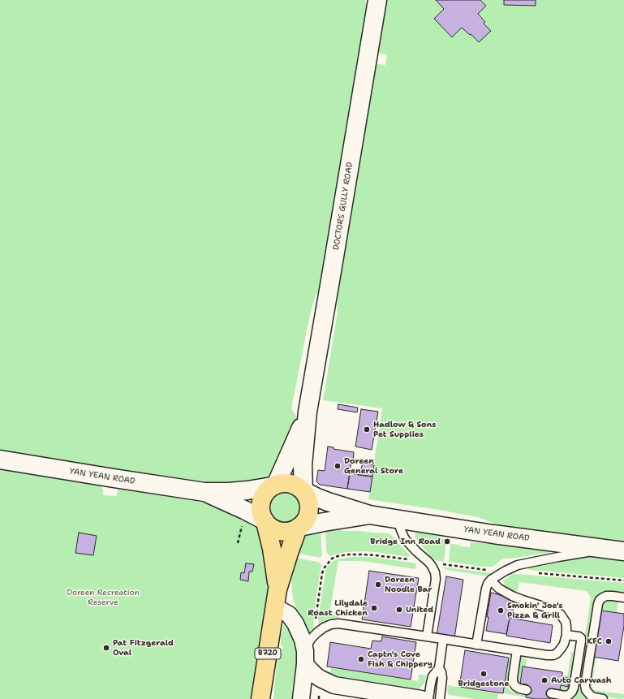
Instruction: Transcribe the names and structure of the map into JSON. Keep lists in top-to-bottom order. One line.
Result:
{"streets":{"main road":["DOCTORS GULLY ROAD","YAN YEAN ROAD","B720"]},"crossings":[["DOCTORS GULLY ROAD","YAN YEAN ROAD"],["DOCTORS GULLY ROAD","B720"],["YAN YEAN ROAD","B720"]],"parks":["Doreen Recreation Reserve"],"places":["Hadlow & Sons Pet Supplies","Doreen General Store","Bridge Inn Road","Doreen Noodle Bar","Lilydale Roast Chicken","United","Smokin' Joe's Pizza & Grill","KFC","Pat Fitzgerald Oval","Captn's Cove Fish & Chippery","Bridgestone","Auto Carwash"]}
